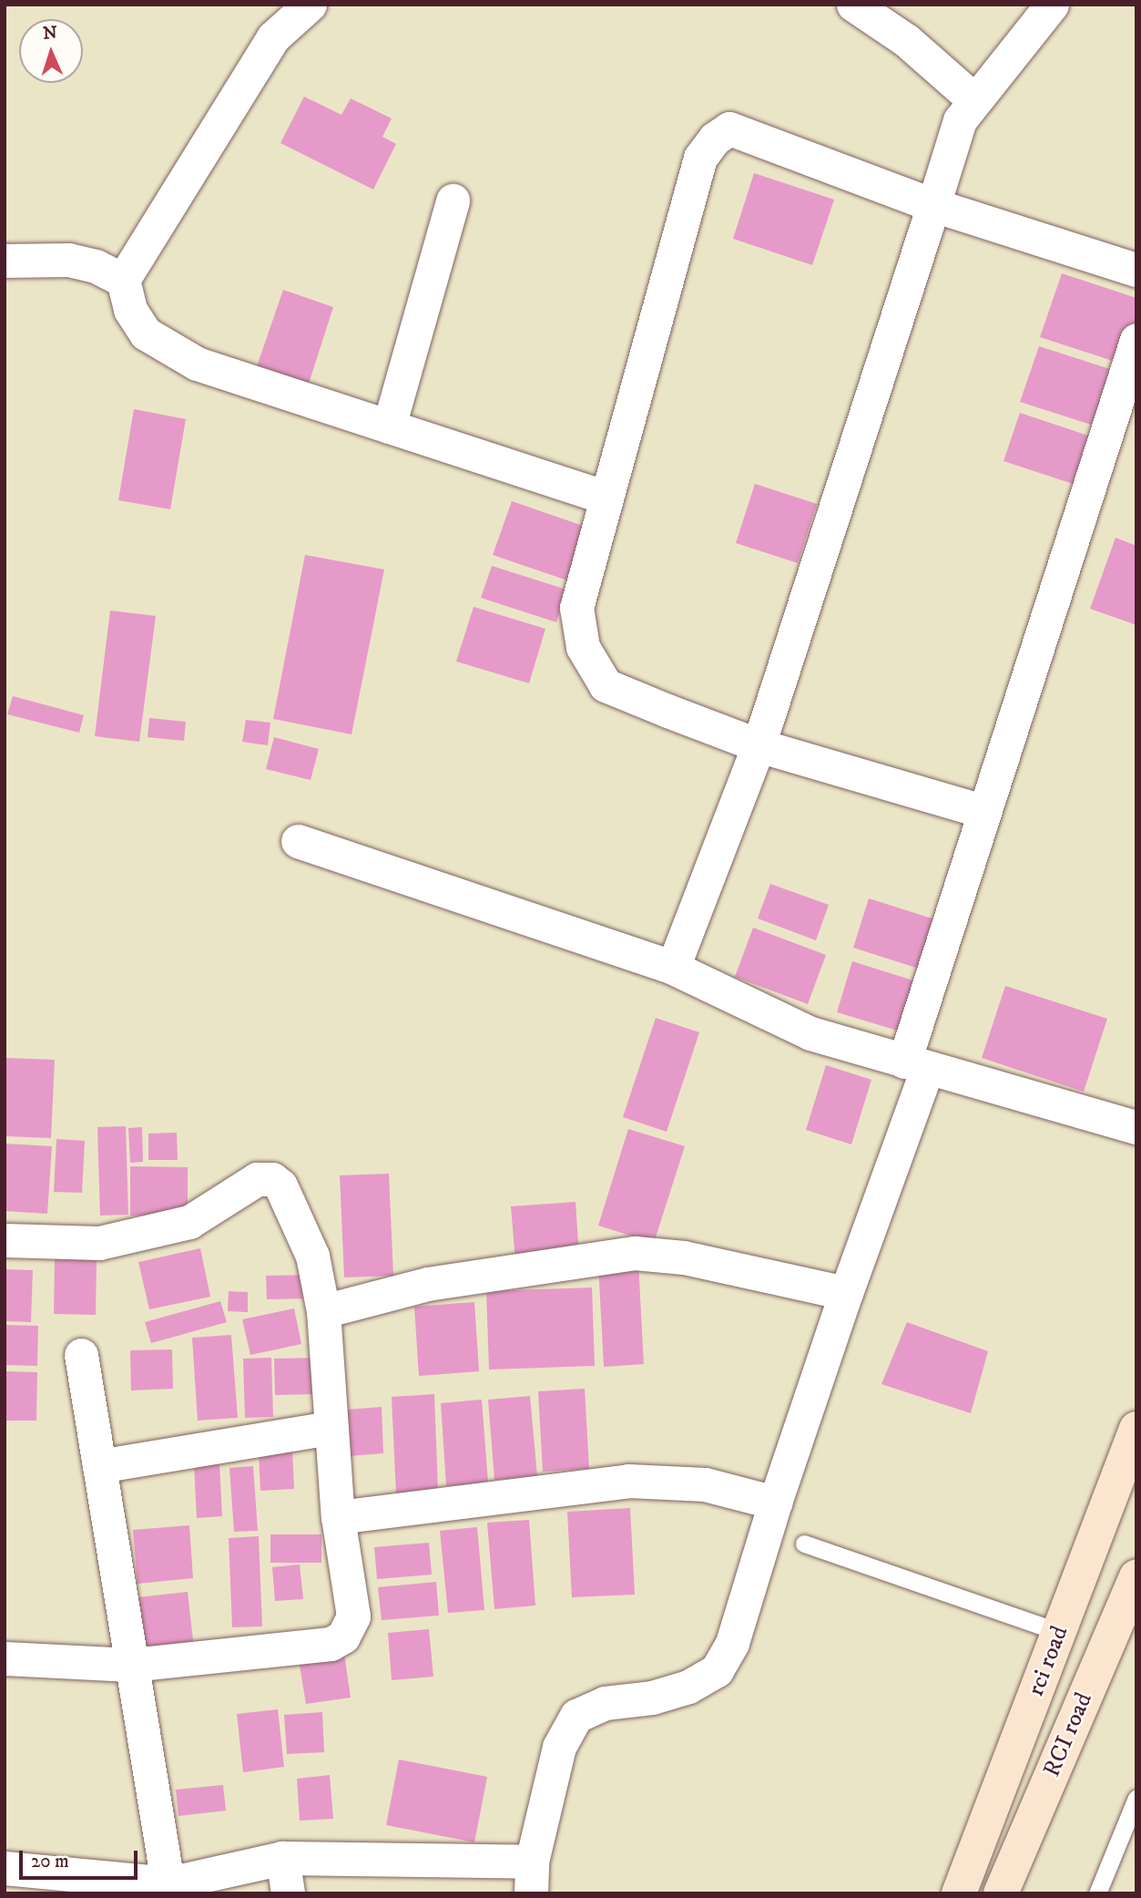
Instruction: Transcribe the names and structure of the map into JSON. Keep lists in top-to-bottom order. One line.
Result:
{"streets":{"main road":["rci road","RCI road"]},"scale_bar":"20 m","north":"top"}
